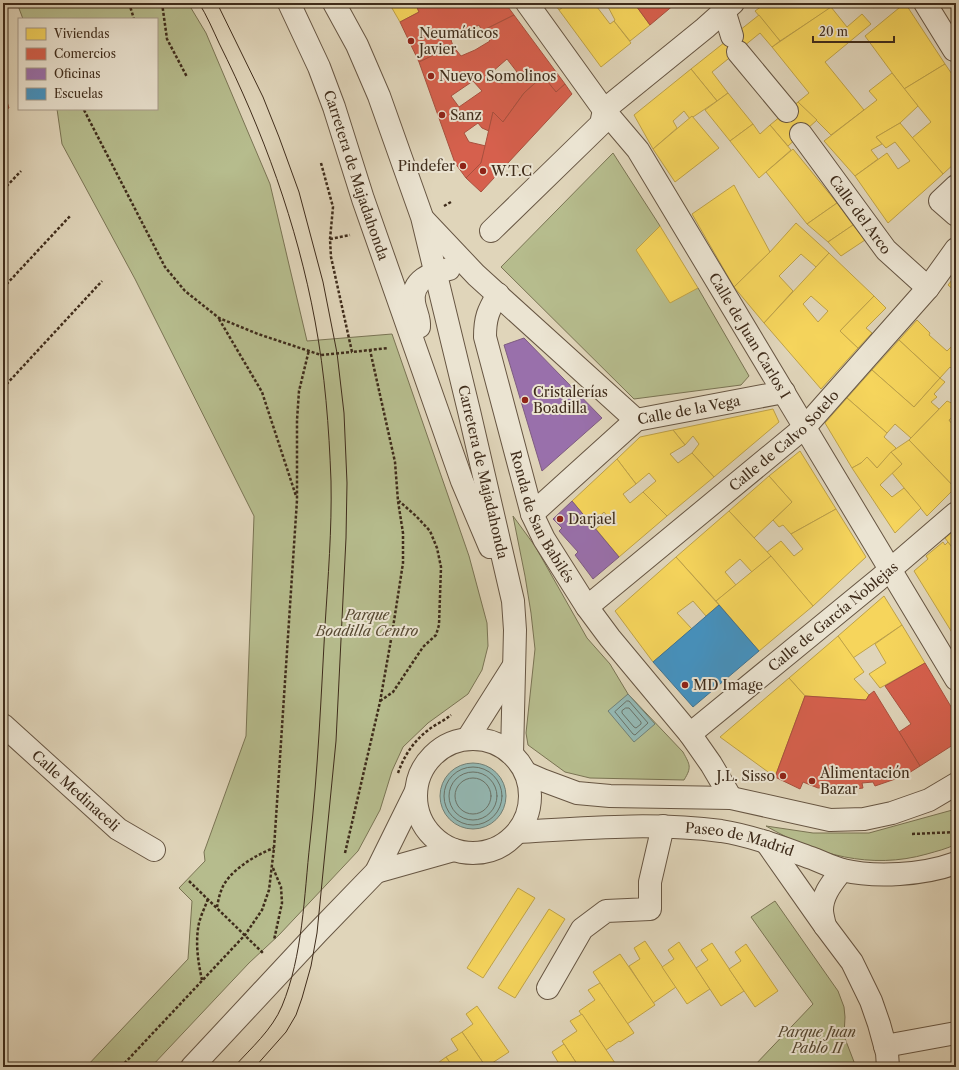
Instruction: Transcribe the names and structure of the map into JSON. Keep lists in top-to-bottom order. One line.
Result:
{"streets":{"street":["Carretera de Majadahonda","Calle del Arco","Calle de Juan Carlos I","Calle de la Vega","Calle de Calvo Sotelo","Ronda de San Babilés","Calle de García Noblejas","Calle Medinaceli","Paseo de Madrid"]},"crossings":[["Carretera de Majadahonda","Paseo de Madrid"],["Calle del Arco","Calle de Calvo Sotelo"],["Calle de Juan Carlos I","Calle de la Vega"],["Calle de Juan Carlos I","Calle de Calvo Sotelo"],["Calle de Juan Carlos I","Calle de García Noblejas"],["Calle de la Vega","Ronda de San Babilés"],["Calle de Calvo Sotelo","Ronda de San Babilés"],["Ronda de San Babilés","Calle de García Noblejas"]],"parks":["Parque Boadilla Centro","Parque Juan Pablo II"],"places":["Neumáticos Javier","Nuevo Somolinos","Sanz","Pindefer","W.T.C","Cristalerías Boadilla","Darjael","MD Image","J.L. Sisso","Alimentación Bazar"],"legend":["Viviendas","Comercios","Oficinas","Escuelas"],"scale_bar":"20 m"}
